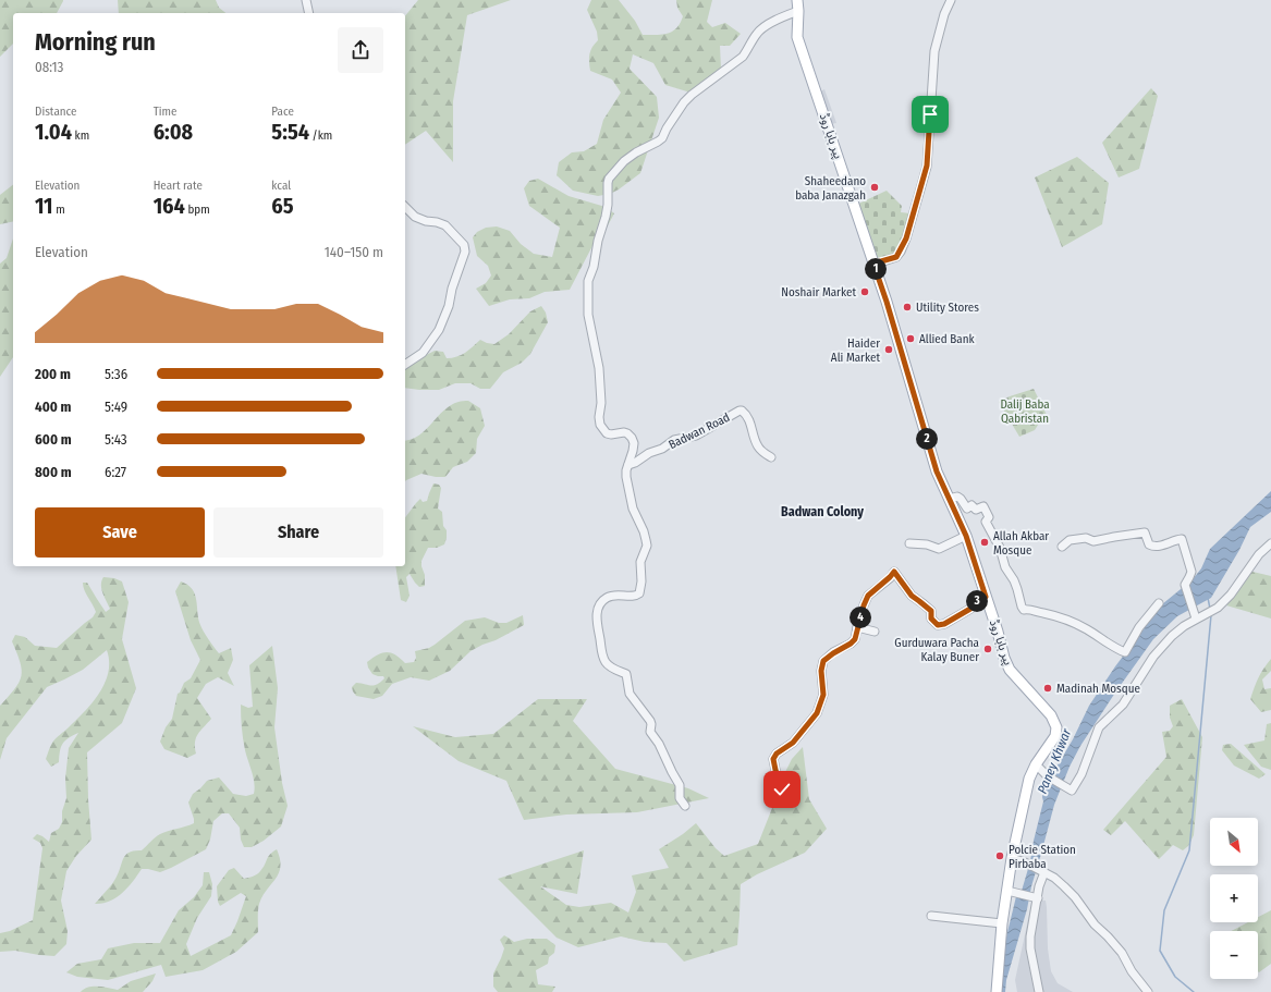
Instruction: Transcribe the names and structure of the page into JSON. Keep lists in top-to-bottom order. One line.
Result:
{"streets":{"main road":["پیر بابا روڈ"],"street":["Badwan Road"]},"districts":["Badwan Colony"],"water":["Paney Khwar"],"parks":["Dalij Baba Qabristan"],"places":["Shaheedano baba Janazgah","Noshair Market","Utility Stores","Allied Bank","Haider Ali Market","Allah Akbar Mosque","Gurduwara Pacha Kalay Buner","Madinah Mosque","Polcie Station Pirbaba"],"north":"bottom right","page":{"heading":["Morning run","08:13"],"stats":[["Distance","1.04 km"],["Time","6:08"],["Pace","5:54 /km"],["Elevation","11 m"],["Heart rate","164 bpm"],["kcal","65"]],"chart":["Elevation","140–150 m"],"pins":["1","2","3","4"],"list":[{"name":"200 m","note":"5:36"},{"name":"400 m","note":"5:49"},{"name":"600 m","note":"5:43"},{"name":"800 m","note":"6:27"}],"buttons":["Save","Share"],"map_buttons":["+","−"]}}
